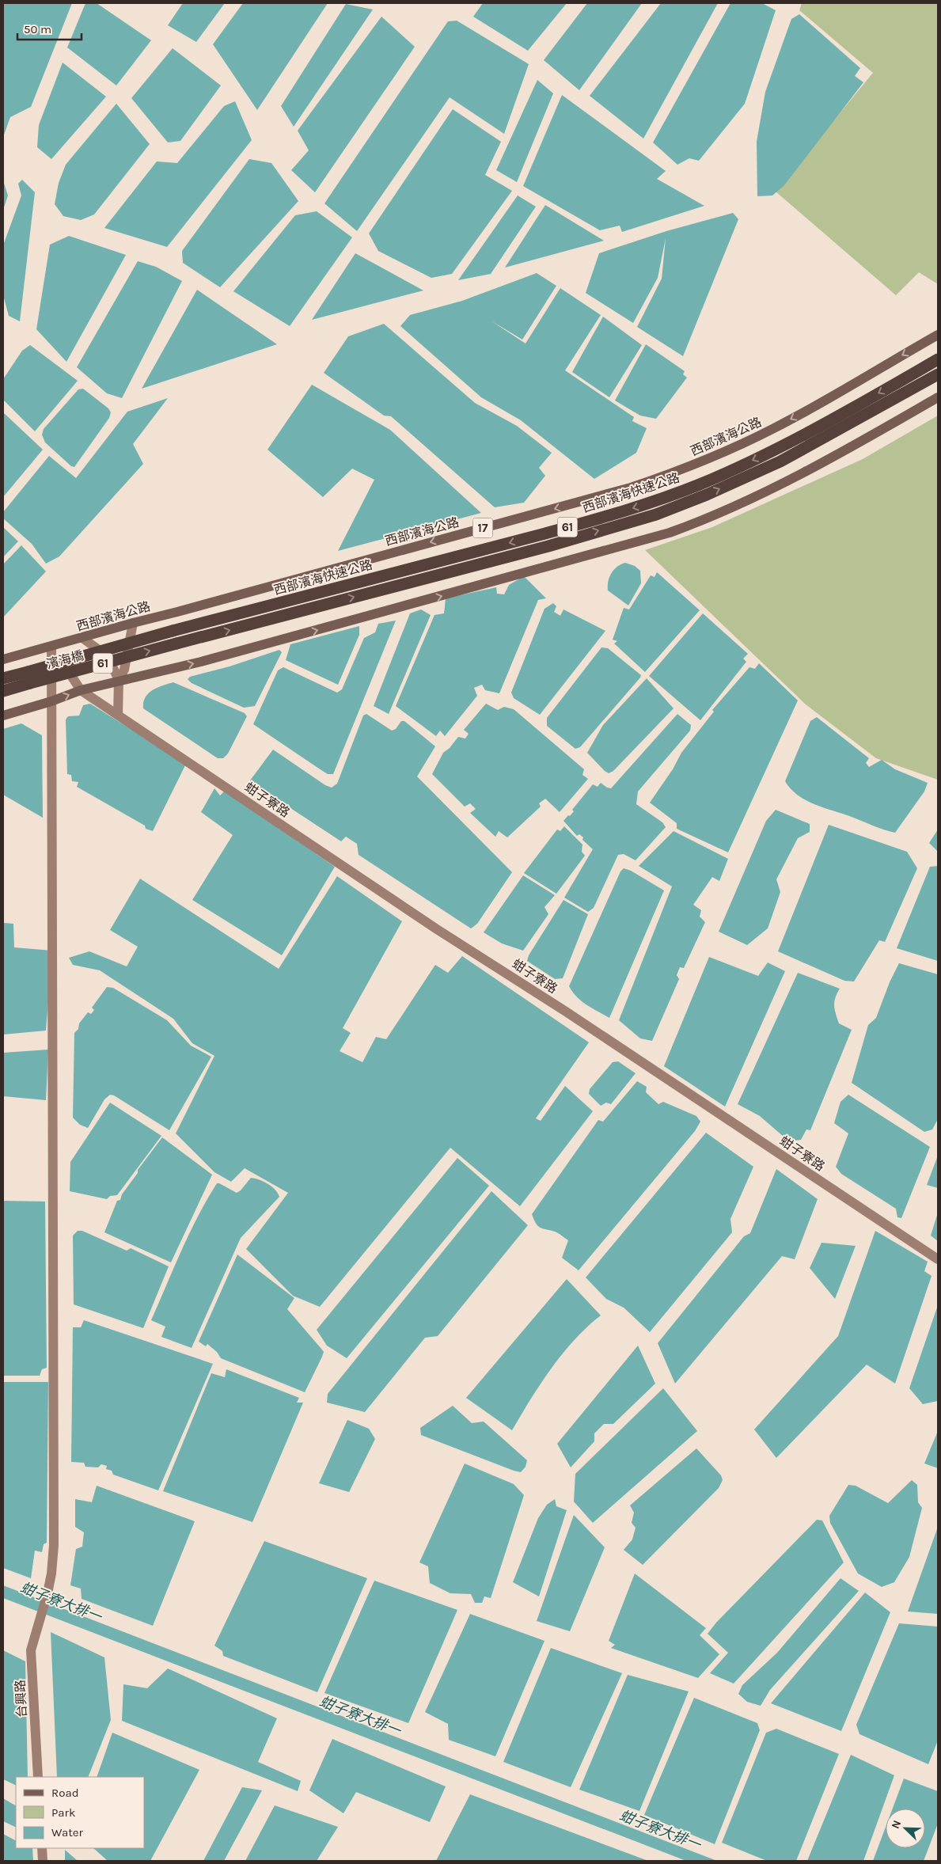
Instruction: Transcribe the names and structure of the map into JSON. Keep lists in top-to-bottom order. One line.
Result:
{"streets":{"highway":["西部濱海快速公路","61","濱海橋"],"main road":["西部濱海公路","17"],"street":["蚶子寮路","台興路"]},"crossings":[["西部濱海公路","台興路"],["西部濱海快速公路","濱海橋"],["61","濱海橋"]],"water":["蚶子寮大排一"],"legend":["Road","Park","Water"],"scale_bar":"50 m","north":"top left"}
